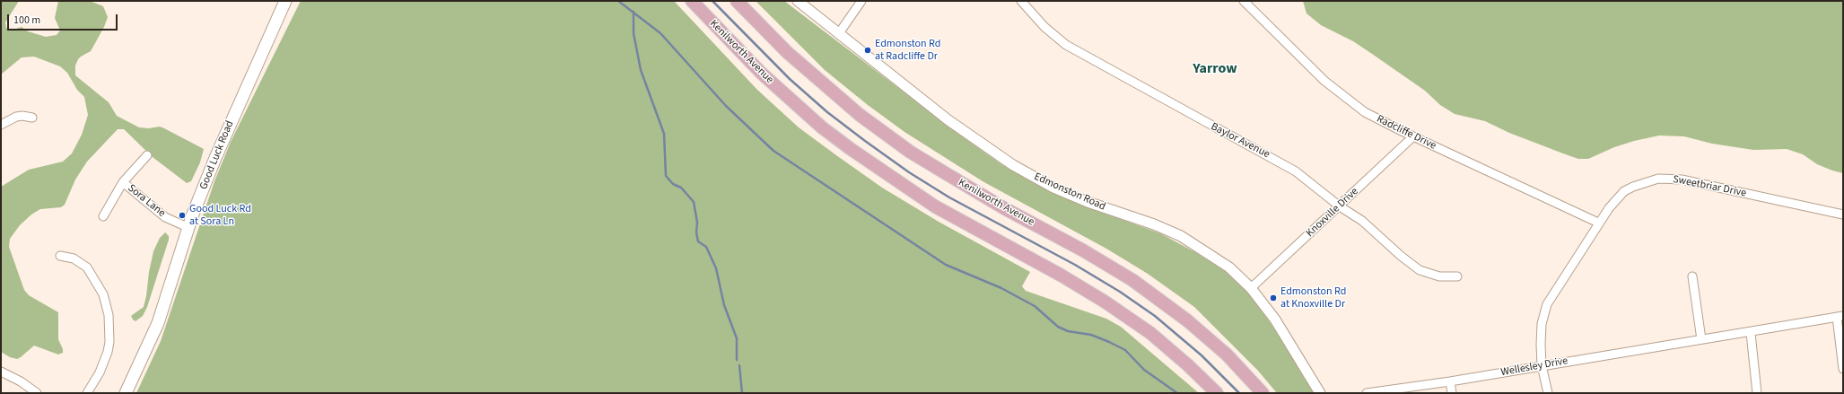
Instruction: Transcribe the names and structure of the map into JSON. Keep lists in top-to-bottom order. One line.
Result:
{"streets":{"main road":["Kenilworth Avenue","Good Luck Road"],"street":["Radcliffe Drive","Baylor Avenue","Sweetbriar Drive","Edmonston Road","Sora Lane","Knoxville Drive","Wellesley Drive"]},"crossings":[["Radcliffe Drive","Sweetbriar Drive"],["Radcliffe Drive","Knoxville Drive"],["Baylor Avenue","Knoxville Drive"],["Good Luck Road","Sora Lane"],["Sweetbriar Drive","Wellesley Drive"],["Edmonston Road","Knoxville Drive"]],"districts":["Yarrow"],"places":["Edmonston Rd at Radcliffe Dr","Good Luck Rd at Sora Ln","Edmonston Rd at Knoxville Dr"],"scale_bar":"100 m"}
